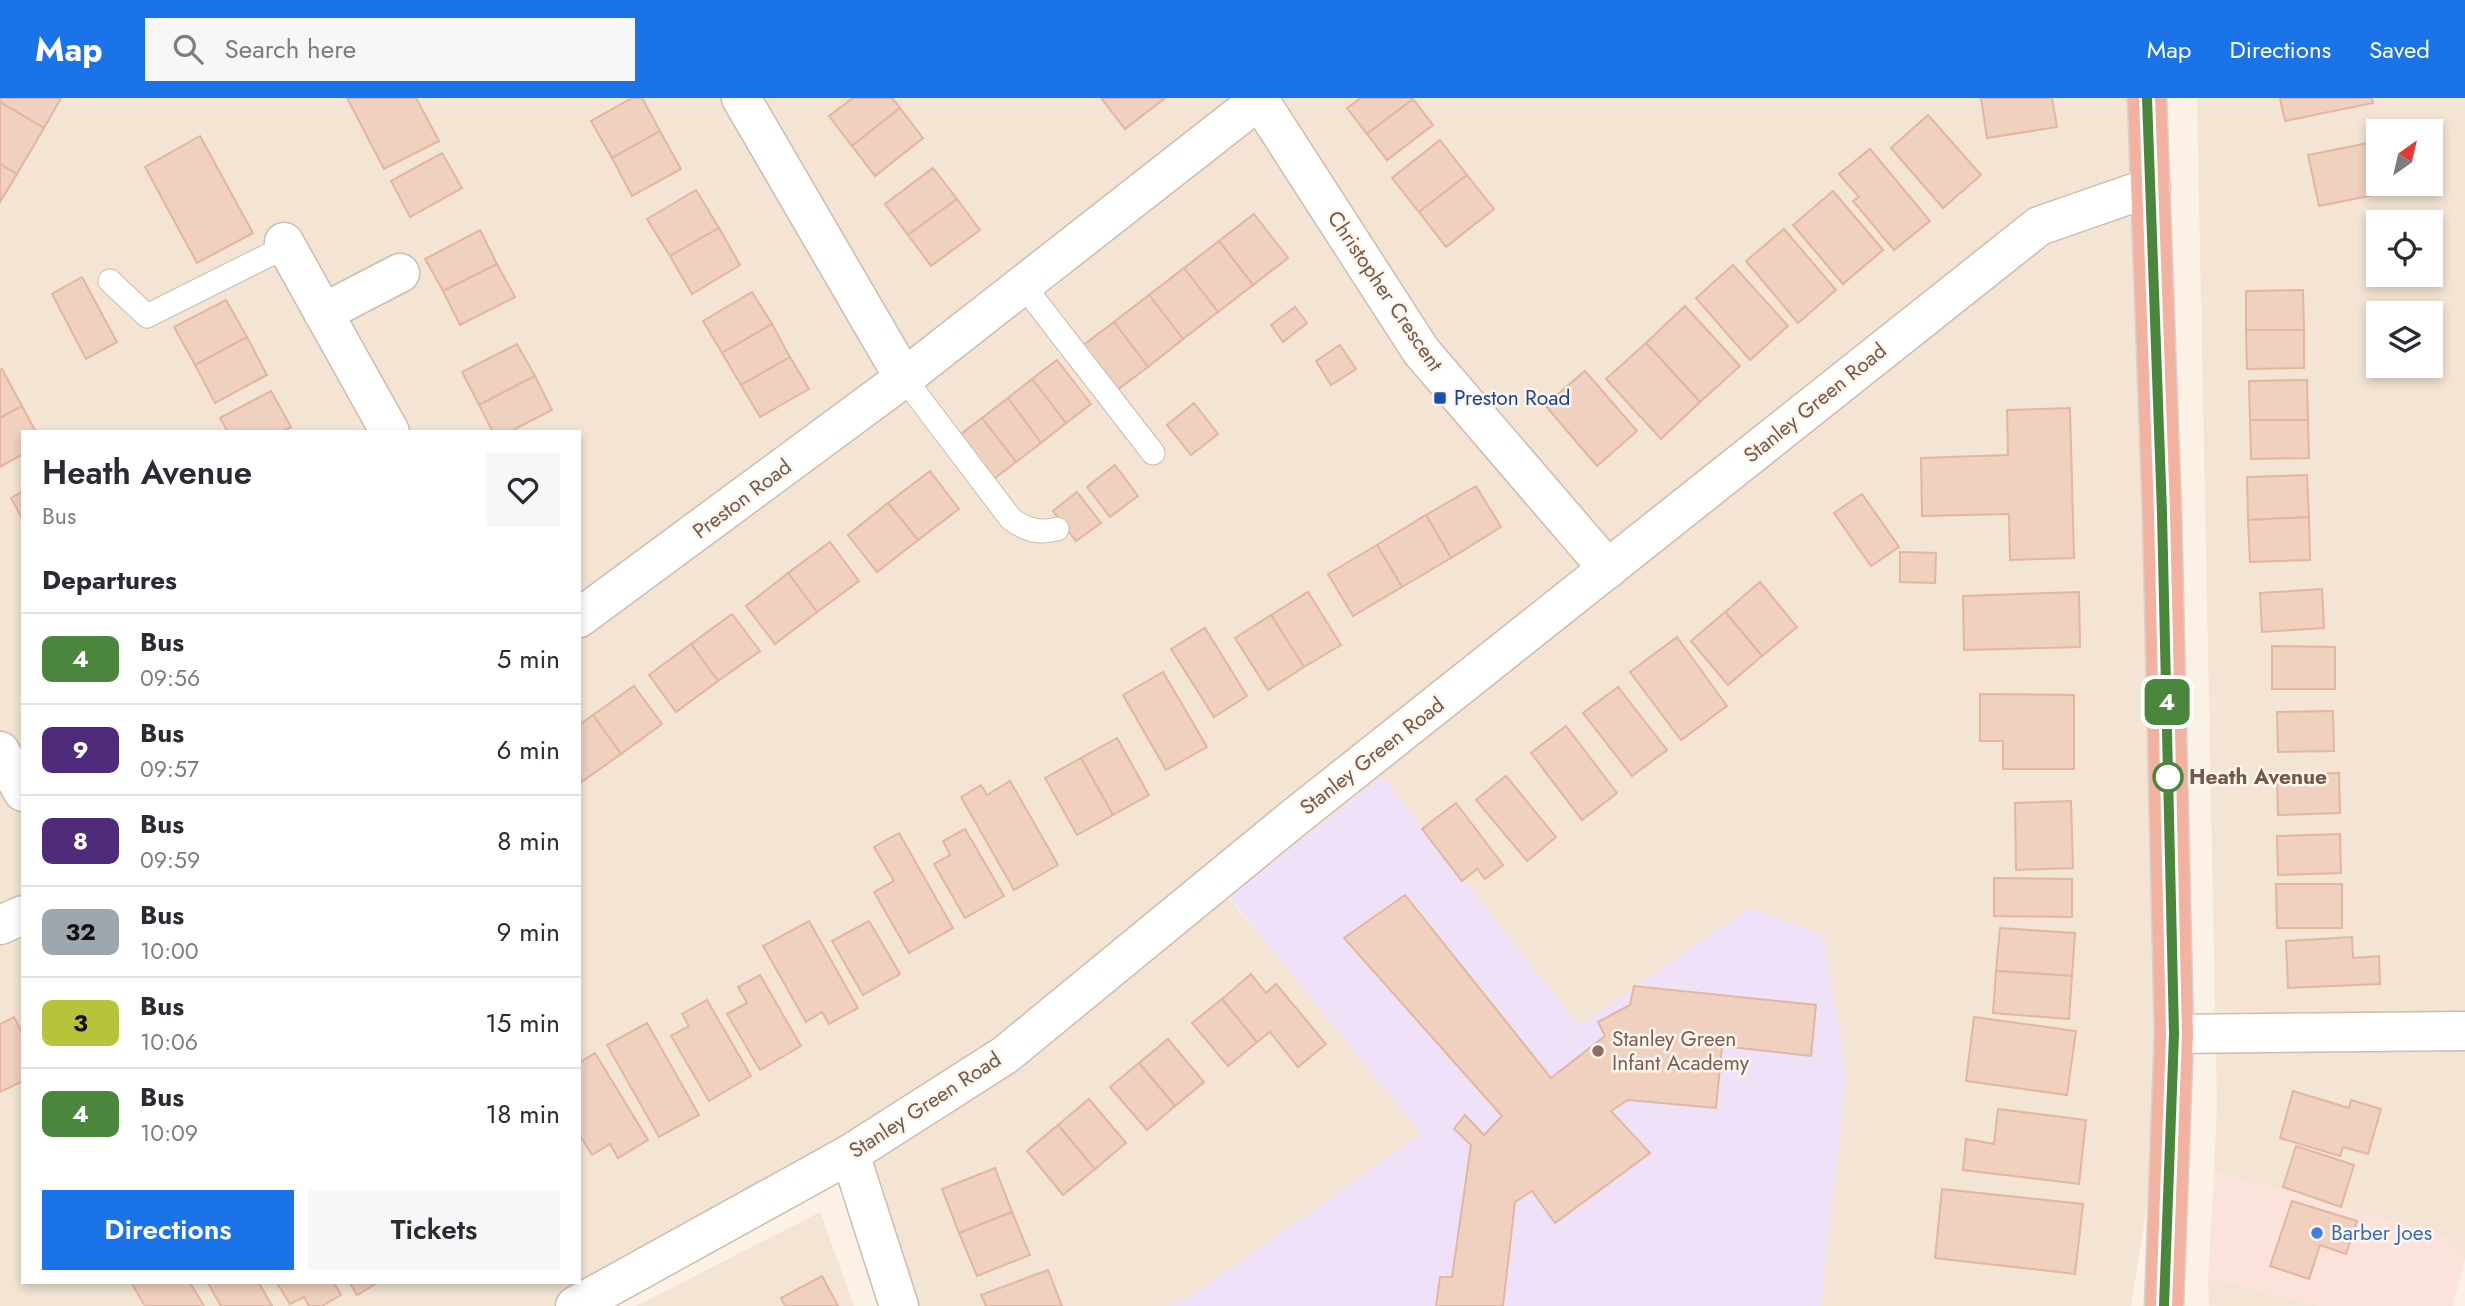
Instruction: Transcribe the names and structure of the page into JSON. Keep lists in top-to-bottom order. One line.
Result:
{"streets":{"street":["Christopher Crescent","Stanley Green Road","Preston Road"]},"crossings":[["Christopher Crescent","Stanley Green Road"],["Christopher Crescent","Preston Road"]],"places":{"transit":["Preston Road"],"other":["Heath Avenue","Stanley Green Infant Academy","Barber Joes"]},"lines":["bus line 4"],"north":"top right","page":{"header":"Map","search":"Search here","nav":["Map","Directions","Saved"],"on_map":"4","heading":[["Heath Avenue","Bus"],"Departures"],"list":[{"mark":"4","name":"Bus","note":"09:56","value":"5 min"},{"mark":"9","name":"Bus","note":"09:57","value":"6 min"},{"mark":"8","name":"Bus","note":"09:59","value":"8 min"},{"mark":"32","name":"Bus","note":"10:00","value":"9 min"},{"mark":"3","name":"Bus","note":"10:06","value":"15 min"},{"mark":"4","name":"Bus","note":"10:09","value":"18 min"}],"buttons":["Directions","Tickets"]}}
